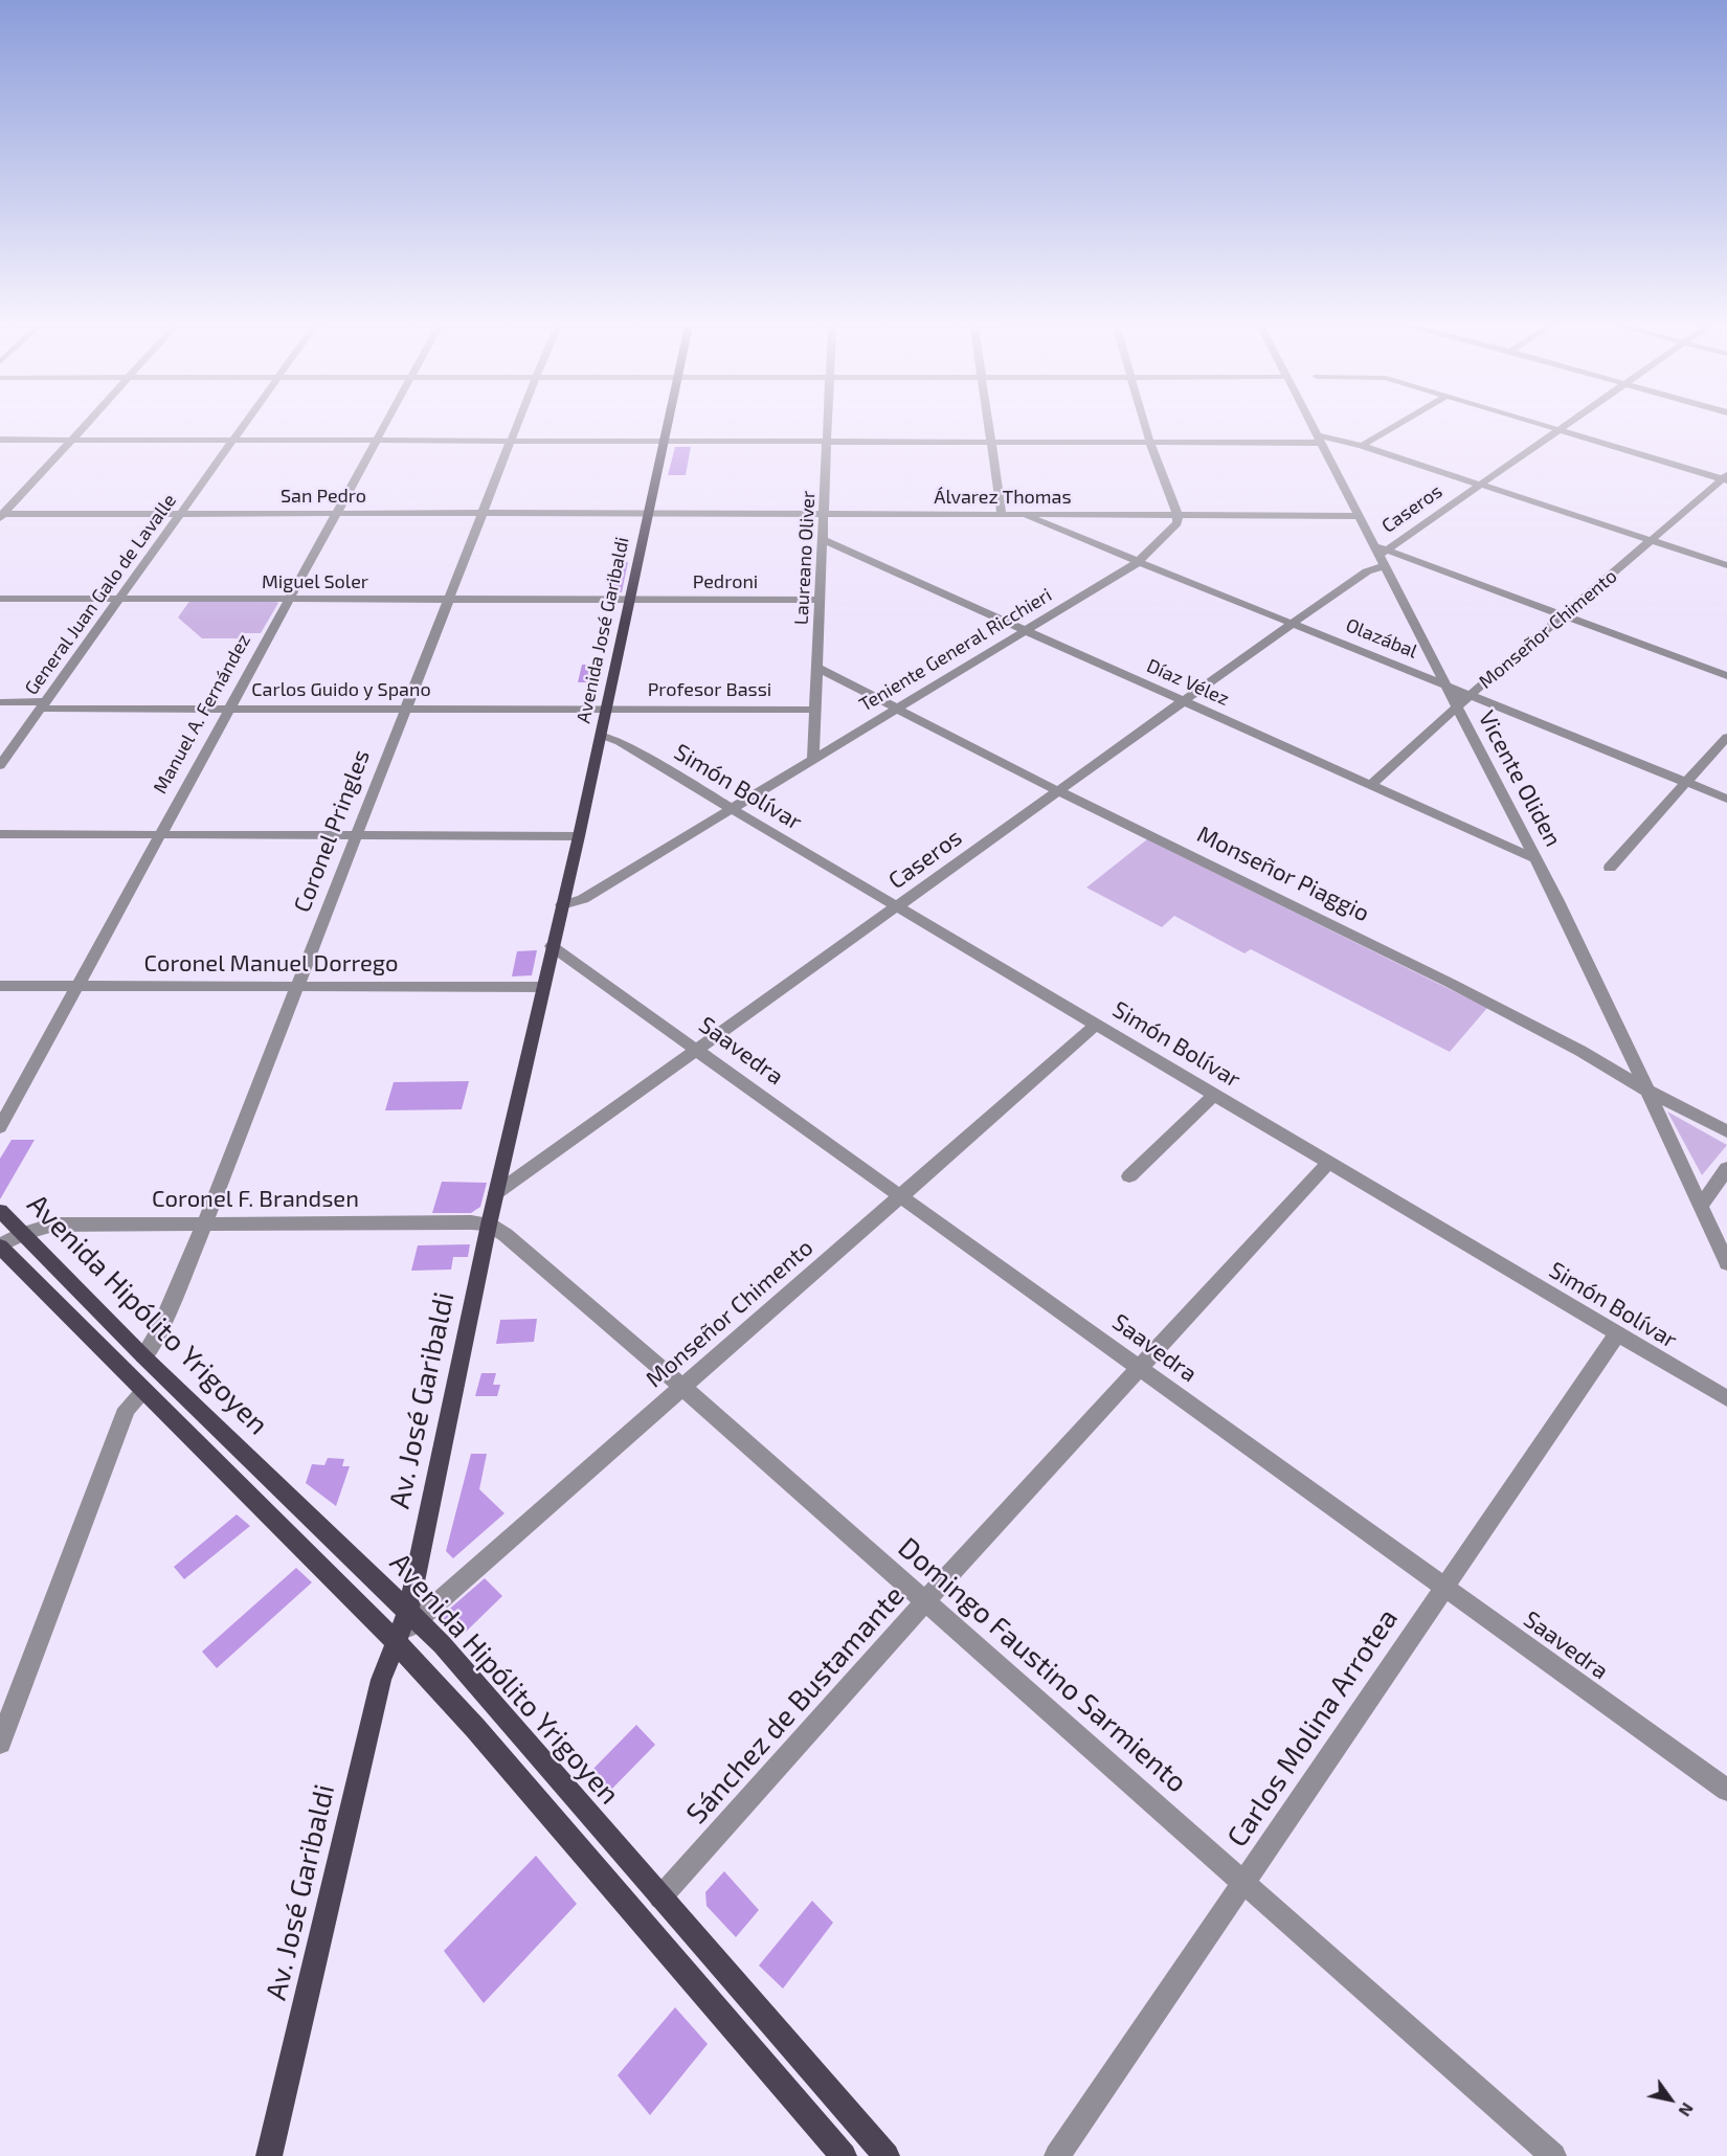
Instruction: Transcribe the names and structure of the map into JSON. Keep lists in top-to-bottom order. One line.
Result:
{"streets":{"main road":["Avenida José Garibaldi","Avenida Hipólito Yrigoyen","Av. José Garibaldi"],"street":["San Pedro","Álvarez Thomas","Caseros","Laureano Oliver","Miguel Soler","Pedroni","General Juan Galo de Lavalle","Monseñor Chimento","Olazábal","Teniente General Ricchieri","Díaz Vélez","Carlos Guido y Spano","Profesor Bassi","Manuel A. Fernández","Vicente Oliden","Simón Bolívar","Coronel Pringles","Monseñor Piaggio","Coronel Manuel Dorrego","Saavedra","Coronel F. Brandsen","Domingo Faustino Sarmiento","Sánchez de Bustamante","Carlos Molina Arrotea"]},"crossings":[["San Pedro","Álvarez Thomas"],["San Pedro","General Juan Galo de Lavalle"],["San Pedro","Avenida José Garibaldi"],["San Pedro","Manuel A. Fernández"],["San Pedro","Coronel Pringles"],["Álvarez Thomas","Laureano Oliver"],["Álvarez Thomas","Avenida José Garibaldi"],["Álvarez Thomas","Olazábal"],["Álvarez Thomas","Teniente General Ricchieri"],["Caseros","Olazábal"],["Caseros","Díaz Vélez"],["Caseros","Vicente Oliden"],["Caseros","Simón Bolívar"],["Caseros","Monseñor Piaggio"],["Caseros","Saavedra"],["Caseros","Av. José Garibaldi"],["Laureano Oliver","Pedroni"],["Laureano Oliver","Teniente General Ricchieri"],["Laureano Oliver","Díaz Vélez"],["Laureano Oliver","Profesor Bassi"],["Laureano Oliver","Monseñor Piaggio"],["Miguel Soler","Pedroni"],["Miguel Soler","General Juan Galo de Lavalle"],["Miguel Soler","Avenida José Garibaldi"],["Miguel Soler","Manuel A. Fernández"],["Miguel Soler","Coronel Pringles"],["Pedroni","Avenida José Garibaldi"],["General Juan Galo de Lavalle","Carlos Guido y Spano"],["Monseñor Chimento","Olazábal"],["Monseñor Chimento","Díaz Vélez"],["Monseñor Chimento","Vicente Oliden"],["Monseñor Chimento","Simón Bolívar"],["Monseñor Chimento","Saavedra"],["Monseñor Chimento","Avenida Hipólito Yrigoyen"],["Monseñor Chimento","Av. José Garibaldi"],["Monseñor Chimento","Domingo Faustino Sarmiento"],["Avenida José Garibaldi","Teniente General Ricchieri"],["Avenida José Garibaldi","Carlos Guido y Spano"],["Avenida José Garibaldi","Profesor Bassi"],["Avenida José Garibaldi","Simón Bolívar"],["Avenida José Garibaldi","Saavedra"],["Avenida José Garibaldi","Av. José Garibaldi"],["Olazábal","Teniente General Ricchieri"],["Olazábal","Vicente Oliden"],["Teniente General Ricchieri","Díaz Vélez"],["Teniente General Ricchieri","Simón Bolívar"],["Teniente General Ricchieri","Monseñor Piaggio"],["Díaz Vélez","Vicente Oliden"],["Carlos Guido y Spano","Profesor Bassi"],["Carlos Guido y Spano","Manuel A. Fernández"],["Carlos Guido y Spano","Coronel Pringles"],["Manuel A. Fernández","Coronel Manuel Dorrego"],["Vicente Oliden","Monseñor Piaggio"],["Simón Bolívar","Sánchez de Bustamante"],["Simón Bolívar","Carlos Molina Arrotea"],["Coronel Pringles","Coronel Manuel Dorrego"],["Coronel Pringles","Coronel F. Brandsen"],["Coronel Pringles","Avenida Hipólito Yrigoyen"],["Coronel Manuel Dorrego","Av. José Garibaldi"],["Saavedra","Av. José Garibaldi"],["Saavedra","Sánchez de Bustamante"],["Saavedra","Carlos Molina Arrotea"],["Coronel F. Brandsen","Avenida Hipólito Yrigoyen"],["Coronel F. Brandsen","Av. José Garibaldi"],["Coronel F. Brandsen","Domingo Faustino Sarmiento"],["Avenida Hipólito Yrigoyen","Av. José Garibaldi"],["Avenida Hipólito Yrigoyen","Sánchez de Bustamante"],["Av. José Garibaldi","Domingo Faustino Sarmiento"],["Domingo Faustino Sarmiento","Sánchez de Bustamante"],["Domingo Faustino Sarmiento","Carlos Molina Arrotea"]],"north":"bottom right"}
